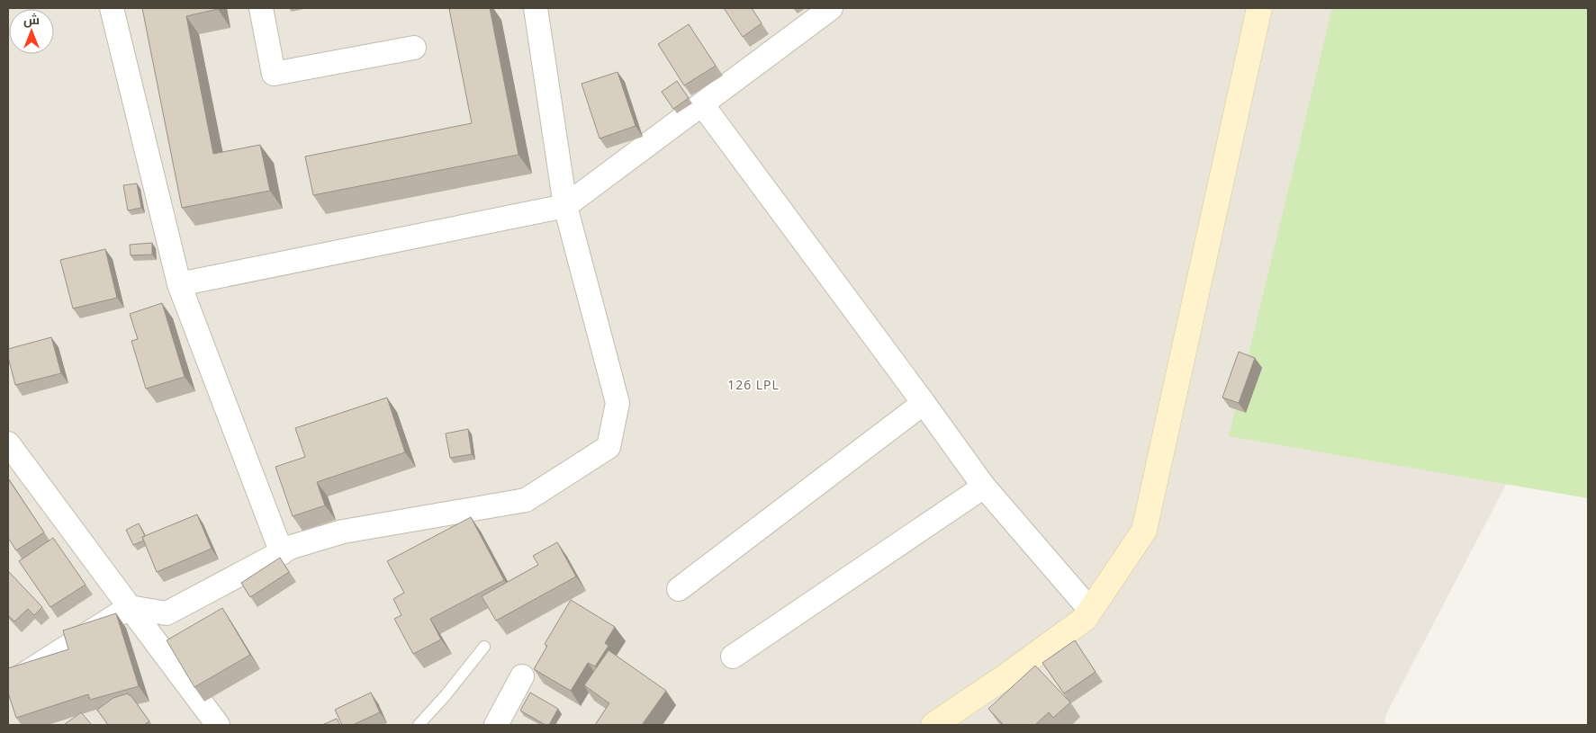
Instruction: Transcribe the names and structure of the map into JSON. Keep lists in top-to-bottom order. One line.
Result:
{"districts":["126 LPL"],"north":"top"}
